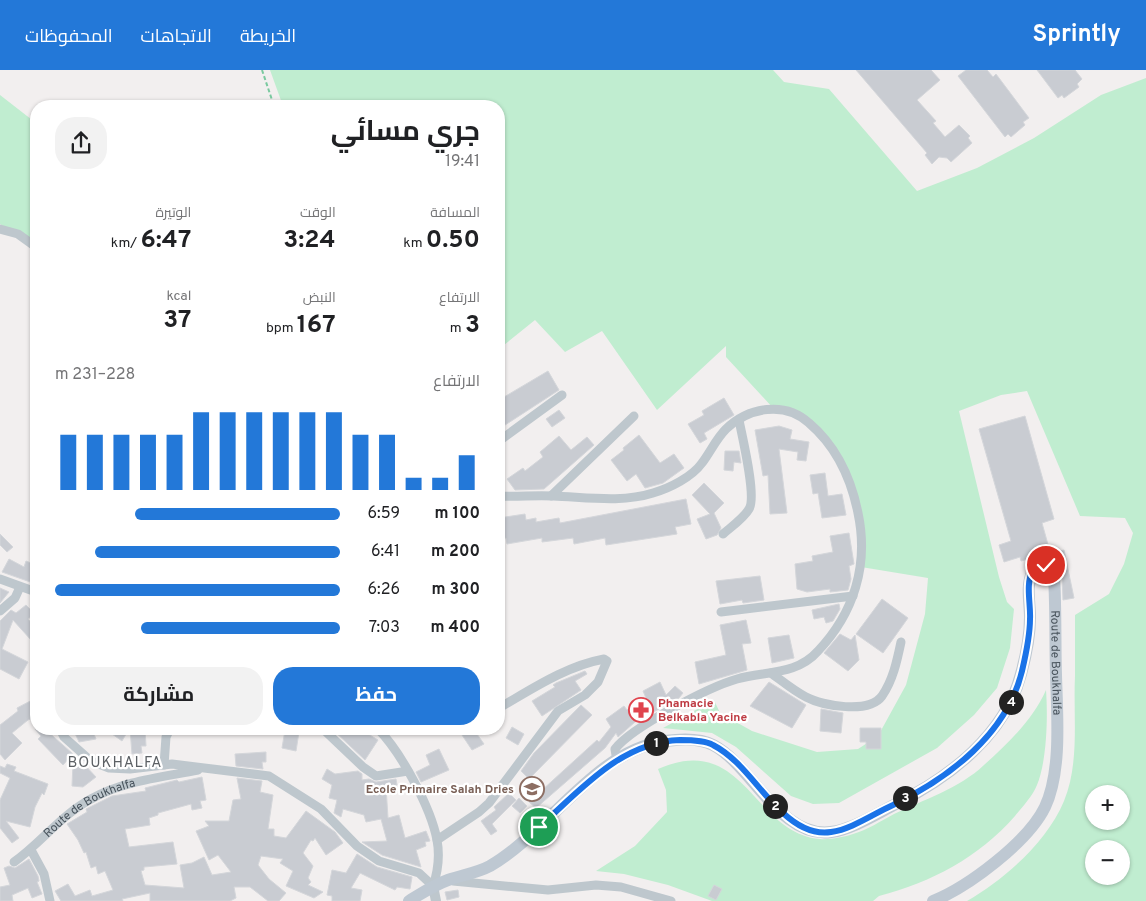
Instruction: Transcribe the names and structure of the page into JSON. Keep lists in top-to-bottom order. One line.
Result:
{"streets":{"main road":["Route de Boukhalfa"]},"districts":["BOUKHALFA"],"places":{"pharmacy":["Phamacie Belkabla Yacine"],"school or university":["Ecole Primaire Salah Dries"]},"page":{"header":"Sprintly","nav":["الخريطة","الاتجاهات","المحفوظات"],"heading":["جري مسائي","19:41"],"stats":[["المسافة","0.50 km"],["الوقت","3:24"],["الوتيرة","6:47 /km"],["الارتفاع","3 m"],["النبض","167 bpm"],["kcal","37"]],"chart":["الارتفاع","228–231 m"],"list":[{"name":"100 m","note":"6:59"},{"name":"200 m","note":"6:41"},{"name":"300 m","note":"6:26"},{"name":"400 m","note":"7:03"}],"buttons":["حفظ","مشاركة"],"pins":["4","1","3","2"],"map_buttons":["+","−"]}}
